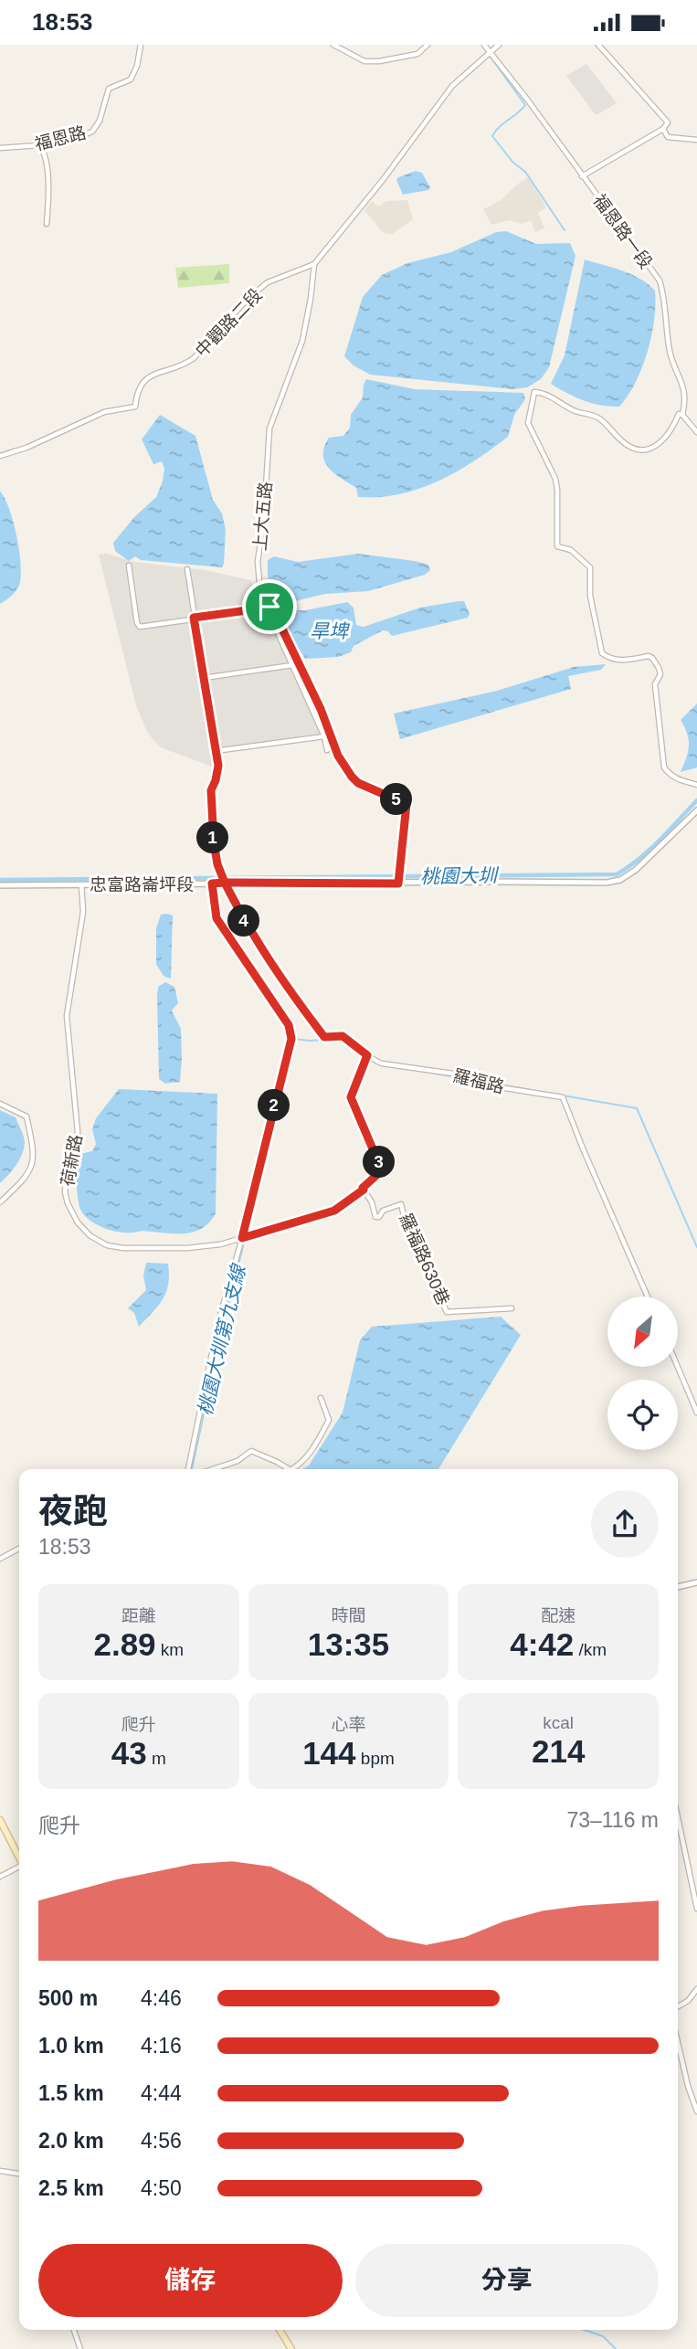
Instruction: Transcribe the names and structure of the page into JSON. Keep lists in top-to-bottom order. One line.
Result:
{"streets":{"street":["福恩路","福恩路一段","中觀路二段","上大五路","忠富路崙坪段","羅福路","荷新路","羅福路630巷"]},"crossings":[["福恩路一段","中觀路二段"],["中觀路二段","上大五路"],["上大五路","忠富路崙坪段"],["忠富路崙坪段","羅福路"],["忠富路崙坪段","荷新路"],["羅福路","荷新路"],["荷新路","羅福路630巷"]],"water":["旱埤","桃園大圳","桃園大圳第九支線"],"north":"bottom left","page":{"status":"18:53","pins":["5","1","4","2","3"],"heading":["夜跑","18:53"],"stats":[["距離","2.89 km"],["時間","13:35"],["配速","4:42 /km"],["爬升","43 m"],["心率","144 bpm"],["kcal","214"]],"chart":["爬升","73–116 m"],"list":[{"name":"500 m","note":"4:46"},{"name":"1.0 km","note":"4:16"},{"name":"1.5 km","note":"4:44"},{"name":"2.0 km","note":"4:56"},{"name":"2.5 km","note":"4:50"}],"buttons":["儲存","分享"]}}
